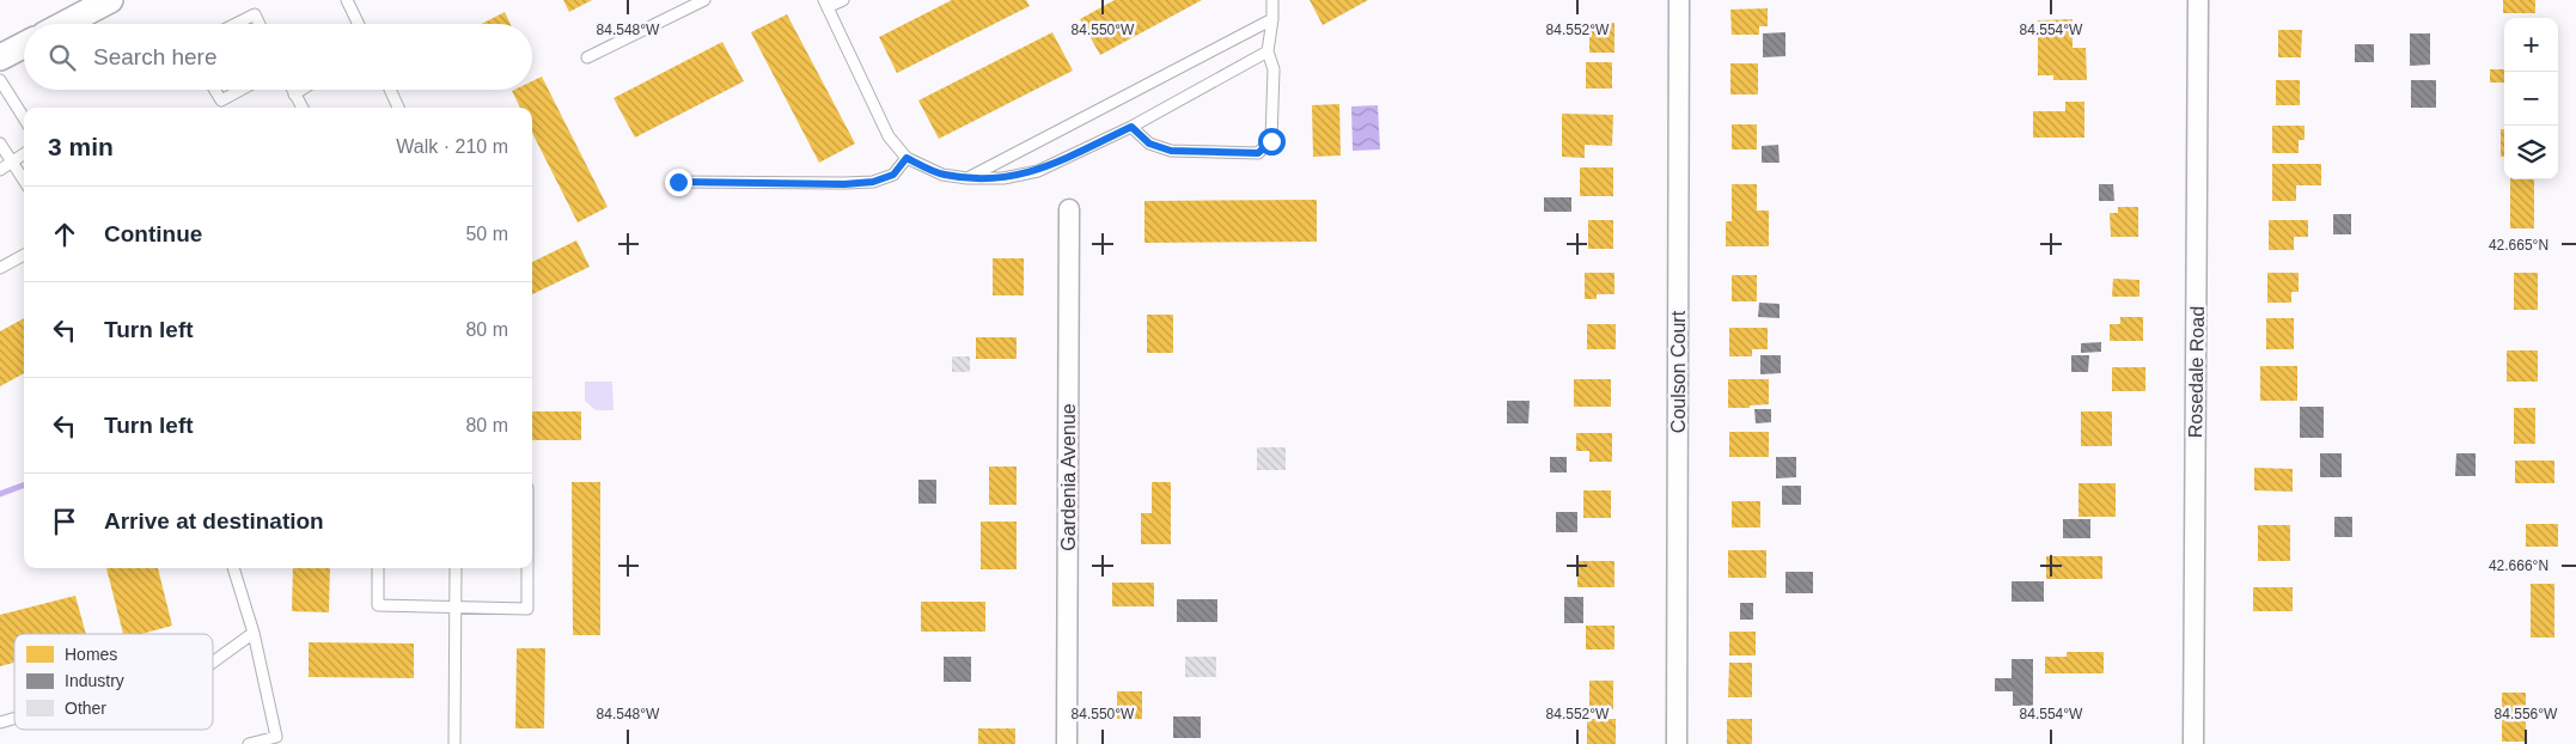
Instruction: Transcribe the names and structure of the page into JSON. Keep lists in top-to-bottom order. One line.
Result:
{"streets":{"street":["Coulson Court","Rosedale Road","Gardenia Avenue"]},"legend":["Homes","Industry","Other"],"page":{"map_buttons":["+","−"],"search":"Search here","heading":["3 min","Walk · 210 m"],"list":[["Continue","50 m"],["Turn left","80 m"],["Turn left","80 m"],"Arrive at destination"]},"coordinates":["84.548°W","84.550°W","84.552°W","84.554°W","42.665°N","42.666°N","84.556°W"]}
